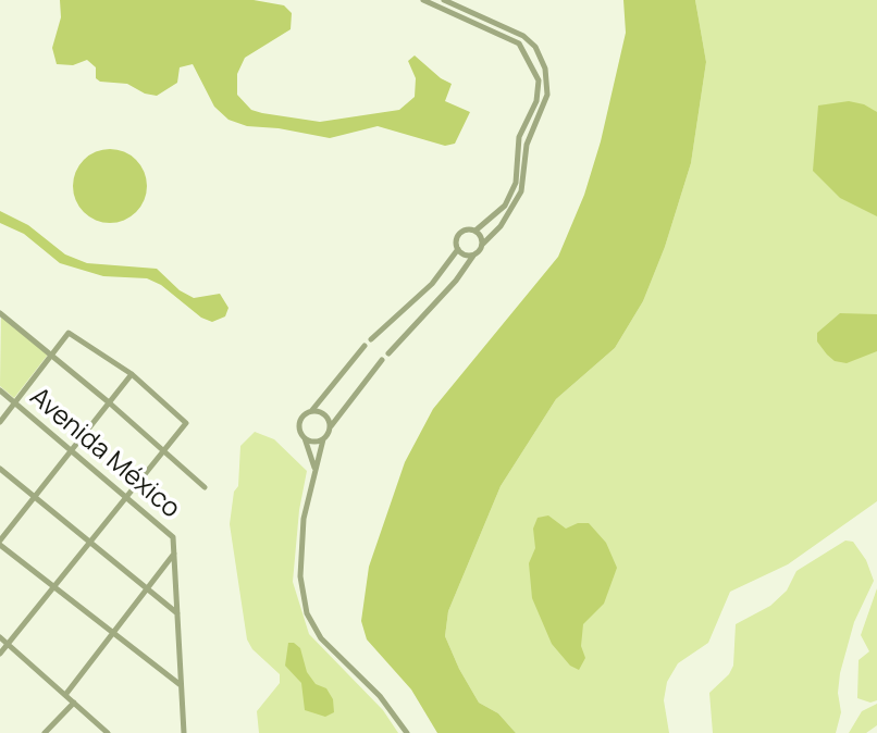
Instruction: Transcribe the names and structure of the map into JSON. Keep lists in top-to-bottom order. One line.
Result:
{"streets":{"street":["Avenida México"]}}
